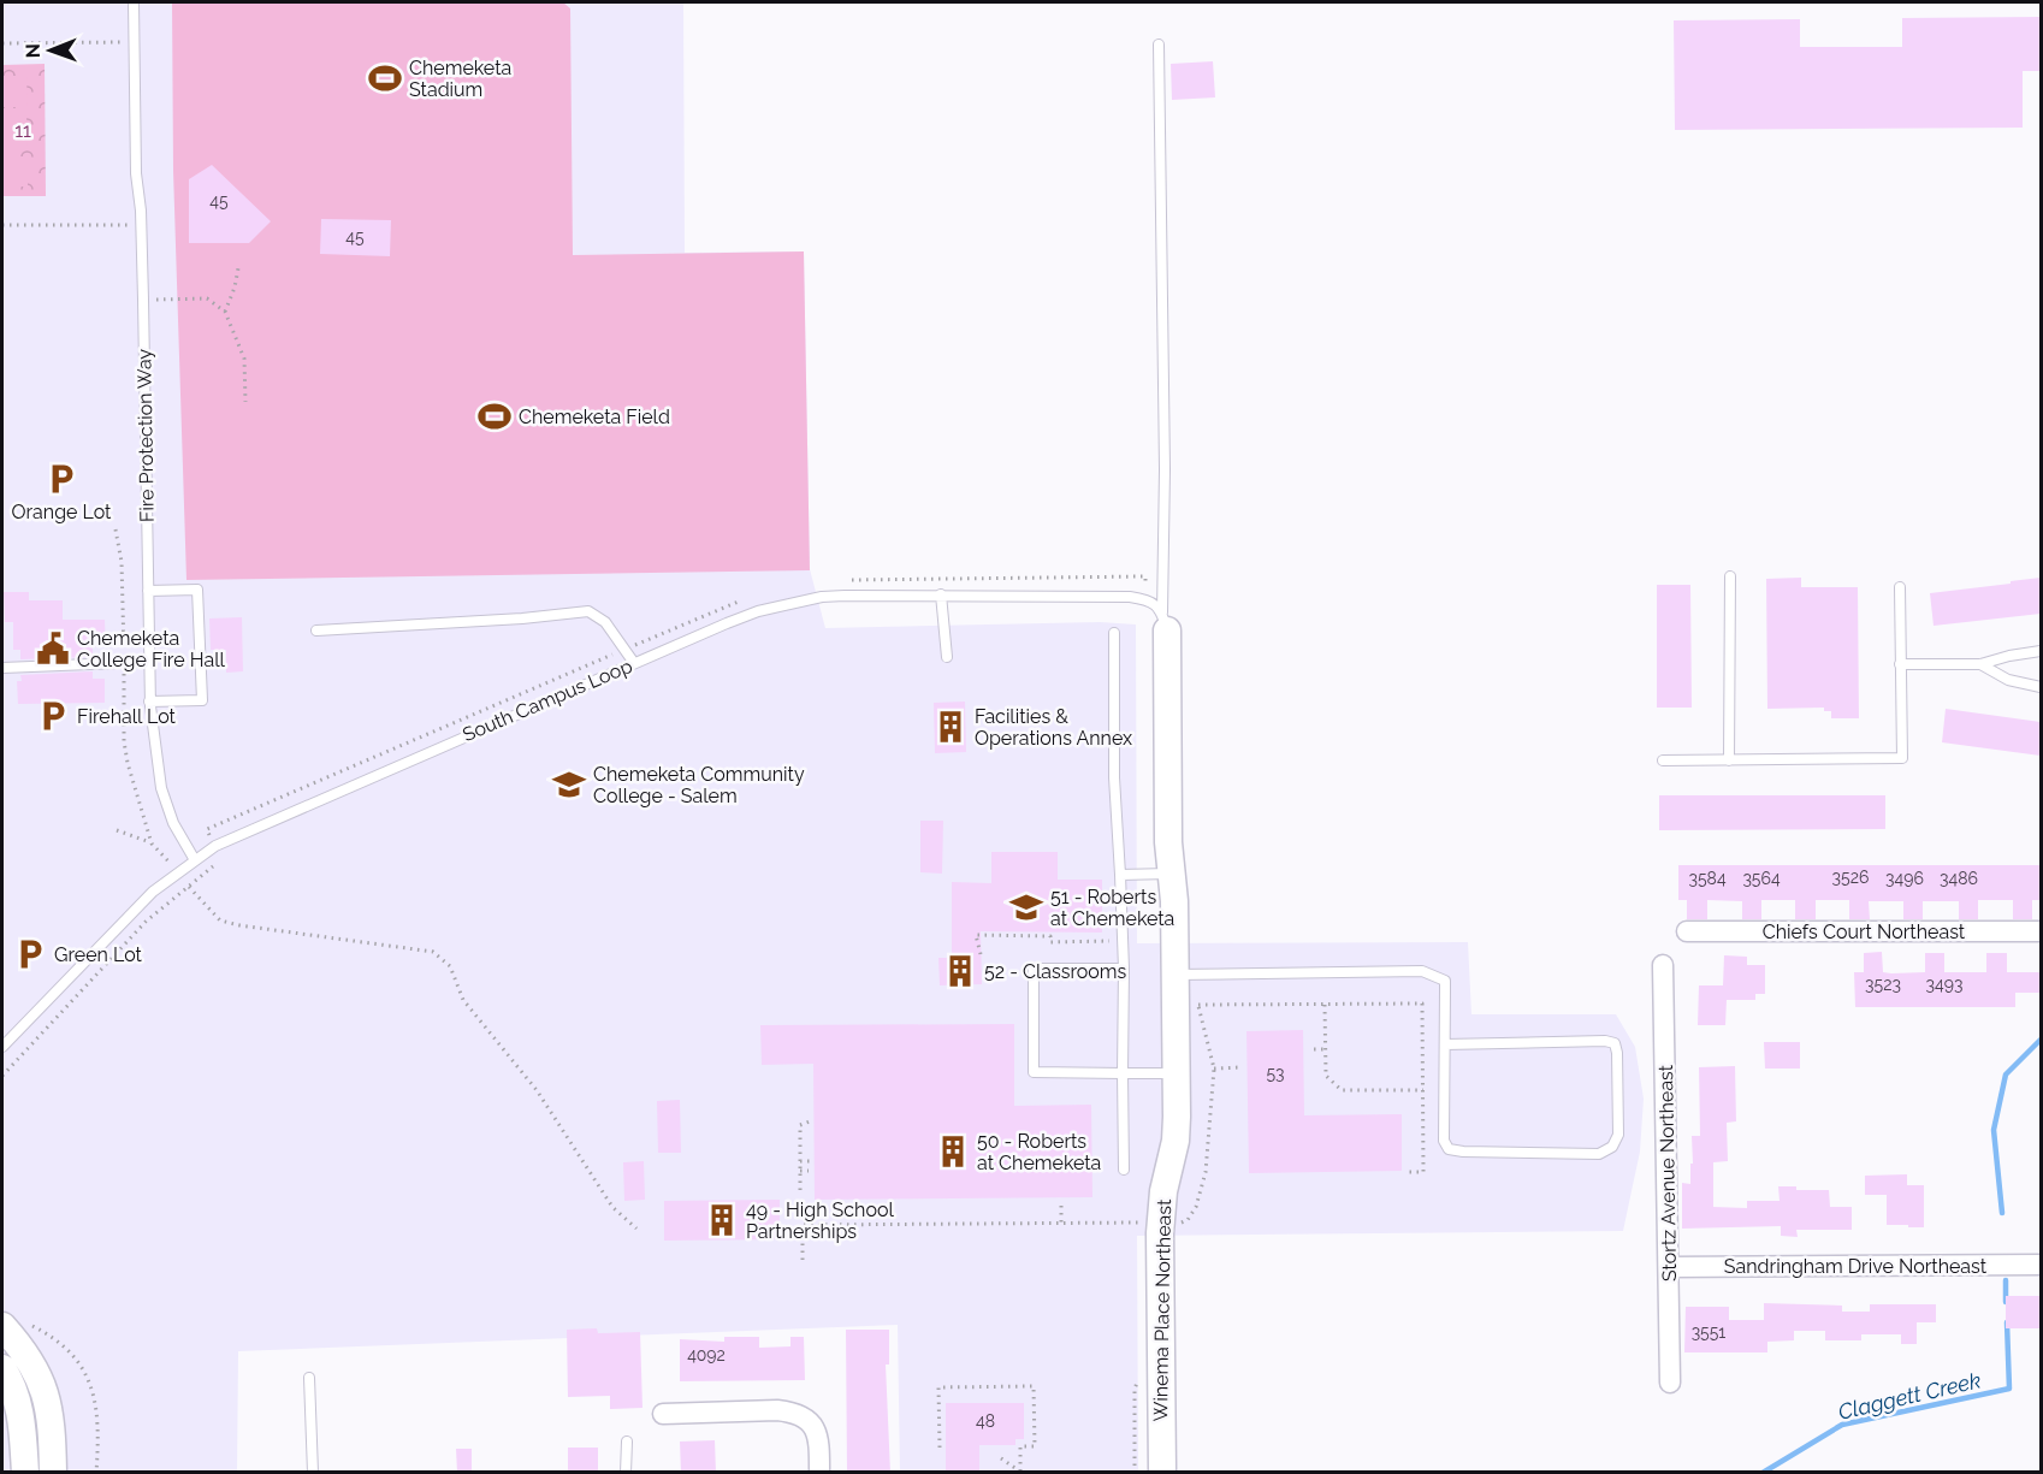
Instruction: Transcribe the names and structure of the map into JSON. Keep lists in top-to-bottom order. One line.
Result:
{"streets":{"street":["Chiefs Court Northeast","Stortz Avenue Northeast","Sandringham Drive Northeast","Winema Place Northeast"],"lane":["Fire Protection Way","South Campus Loop"]},"crossings":[["Fire Protection Way","South Campus Loop"],["Stortz Avenue Northeast","Sandringham Drive Northeast"]],"water":["Claggett Creek"],"parks":["11"],"places":{"sports":["Chemeketa Stadium","Chemeketa Field"],"parking":["Orange Lot","Firehall Lot","Green Lot"],"public building":["Chemeketa College Fire Hall"],"building":["Facilities & Operations Annex","52 - Classrooms","50 - Roberts at Chemeketa","49 - High School Partnerships"],"school or university":["Chemeketa Community College - Salem","51 - Roberts at Chemeketa"]},"house_numbers":["45","45","3526","3584","3564","3496","3486","3523","3493","53","3551","4092","48"],"north":"left"}
